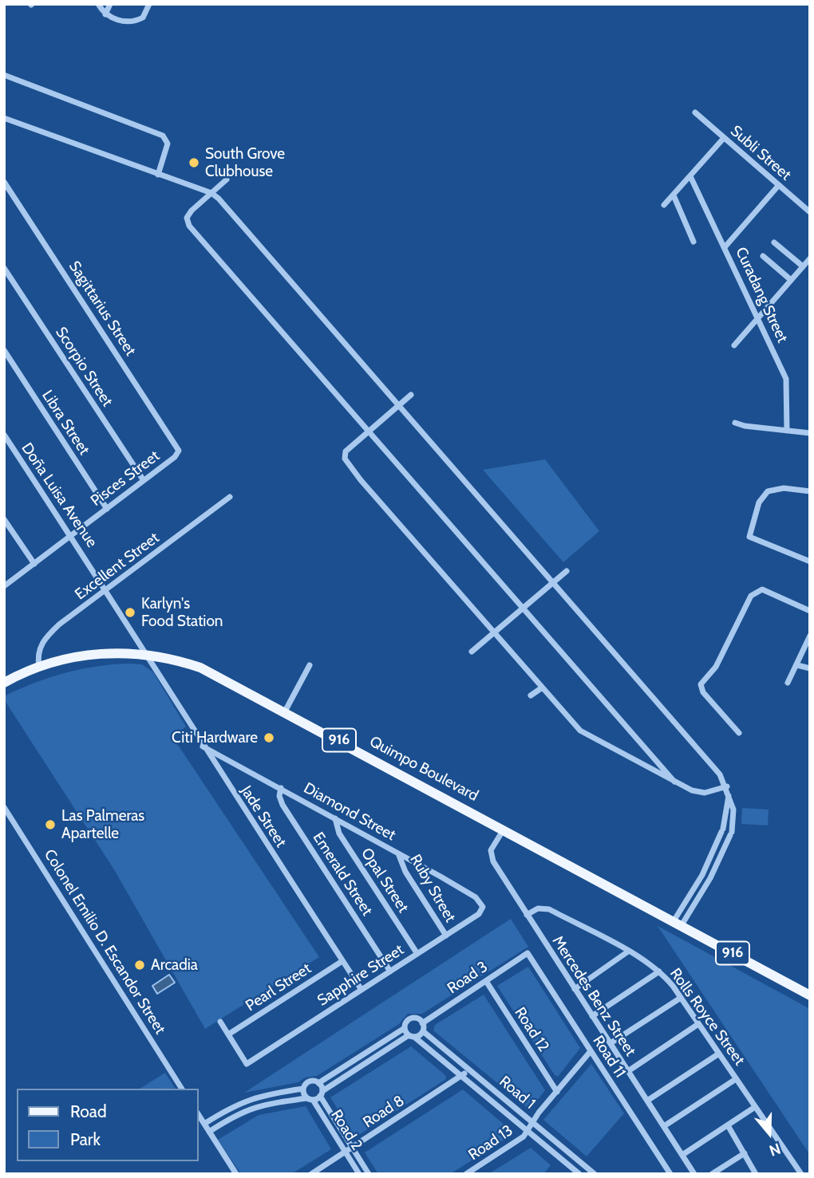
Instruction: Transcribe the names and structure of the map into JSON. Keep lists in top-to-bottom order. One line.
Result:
{"streets":{"main road":["916","Quimpo Boulevard"],"street":["Subli Street","Curadang Street","Sagittarius Street","Scorpio Street","Libra Street","Pisces Street","Doña Luisa Avenue","Excellent Street","Diamond Street","Jade Street","Emerald Street","Opal Street","Ruby Street","Colonel Emilio D. Escandor Street","Sapphire Street","Road 3","Pearl Street","Mercedes Benz Street","Rolls Royce Street","Road 12","Road 11","Road 1","Road 8","Road 2","Road 13"]},"crossings":[["Sagittarius Street","Pisces Street"],["Scorpio Street","Pisces Street"],["Libra Street","Pisces Street"],["Pisces Street","Doña Luisa Avenue"],["Doña Luisa Avenue","Excellent Street"],["Doña Luisa Avenue","Quimpo Boulevard"],["Doña Luisa Avenue","Jade Street"],["Excellent Street","Quimpo Boulevard"],["Quimpo Boulevard","Jade Street"],["Quimpo Boulevard","Mercedes Benz Street"],["Diamond Street","Jade Street"],["Diamond Street","Emerald Street"],["Diamond Street","Opal Street"],["Diamond Street","Ruby Street"],["Diamond Street","Sapphire Street"],["Jade Street","Sapphire Street"],["Jade Street","Pearl Street"],["Emerald Street","Sapphire Street"],["Opal Street","Sapphire Street"],["Ruby Street","Sapphire Street"],["Sapphire Street","Pearl Street"],["Road 3","Road 12"],["Road 3","Road 11"],["Road 3","Road 1"],["Mercedes Benz Street","Rolls Royce Street"],["Road 1","Road 8"],["Road 1","Road 13"],["Road 8","Road 2"]],"places":["South Grove Clubhouse","Karlyn's Food Station","Citi Hardware","Las Palmeras Apartelle","Arcadia"],"legend":["Road","Park"],"north":"bottom"}
